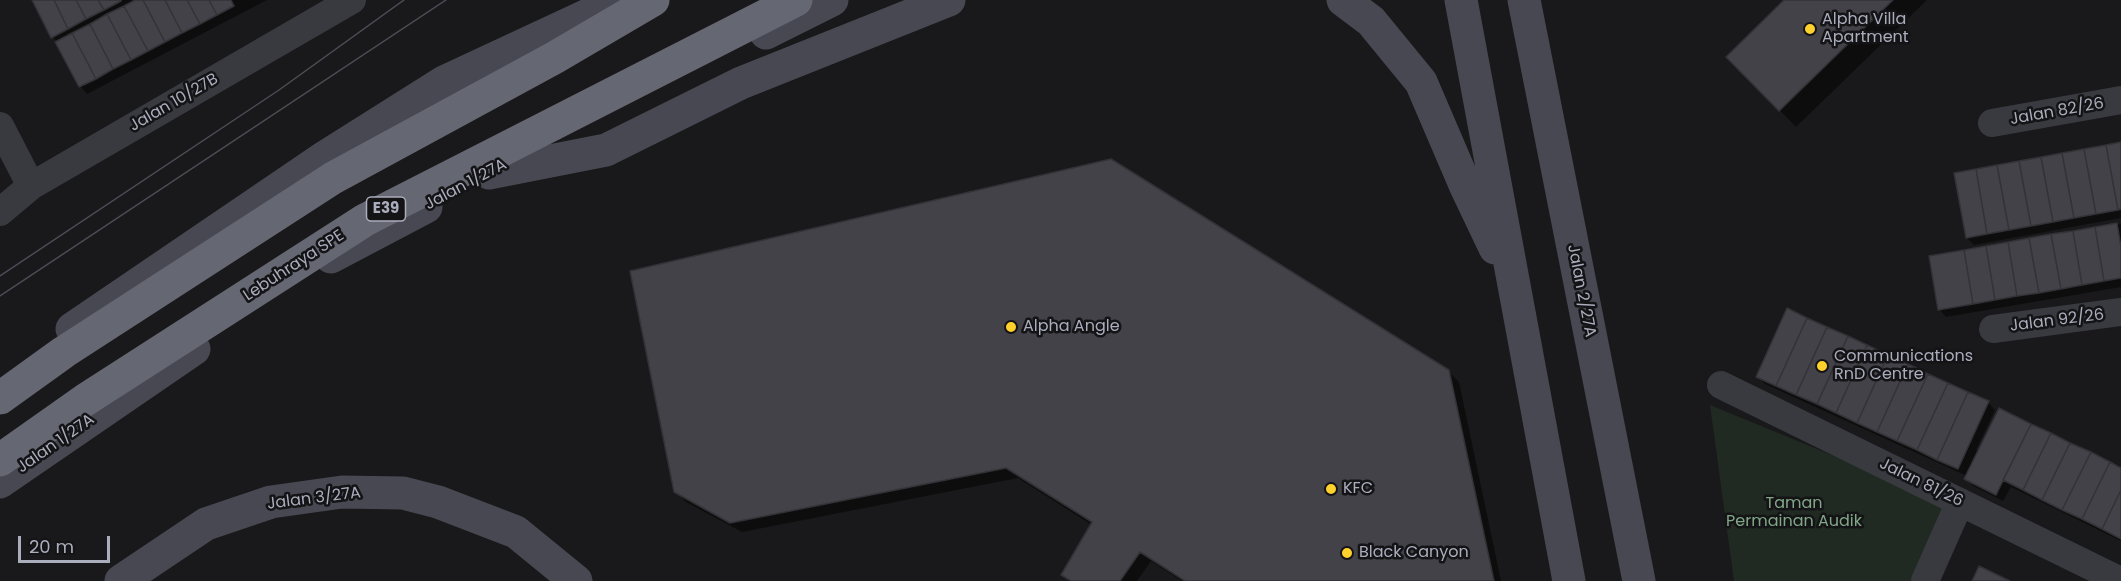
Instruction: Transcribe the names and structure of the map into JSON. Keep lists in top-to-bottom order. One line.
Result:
{"streets":{"highway":["E39","Lebuhraya SPE"],"main road":["Jalan 1/27A","Jalan 2/27A","Jalan 3/27A"],"street":["Jalan 10/27B","Jalan 82/26","Jalan 92/26","Jalan 81/26"]},"parks":["Taman Permainan Audik"],"places":["Alpha Villa Apartment","Alpha Angle","Communications RnD Centre","KFC","Black Canyon"],"scale_bar":"20 m"}
